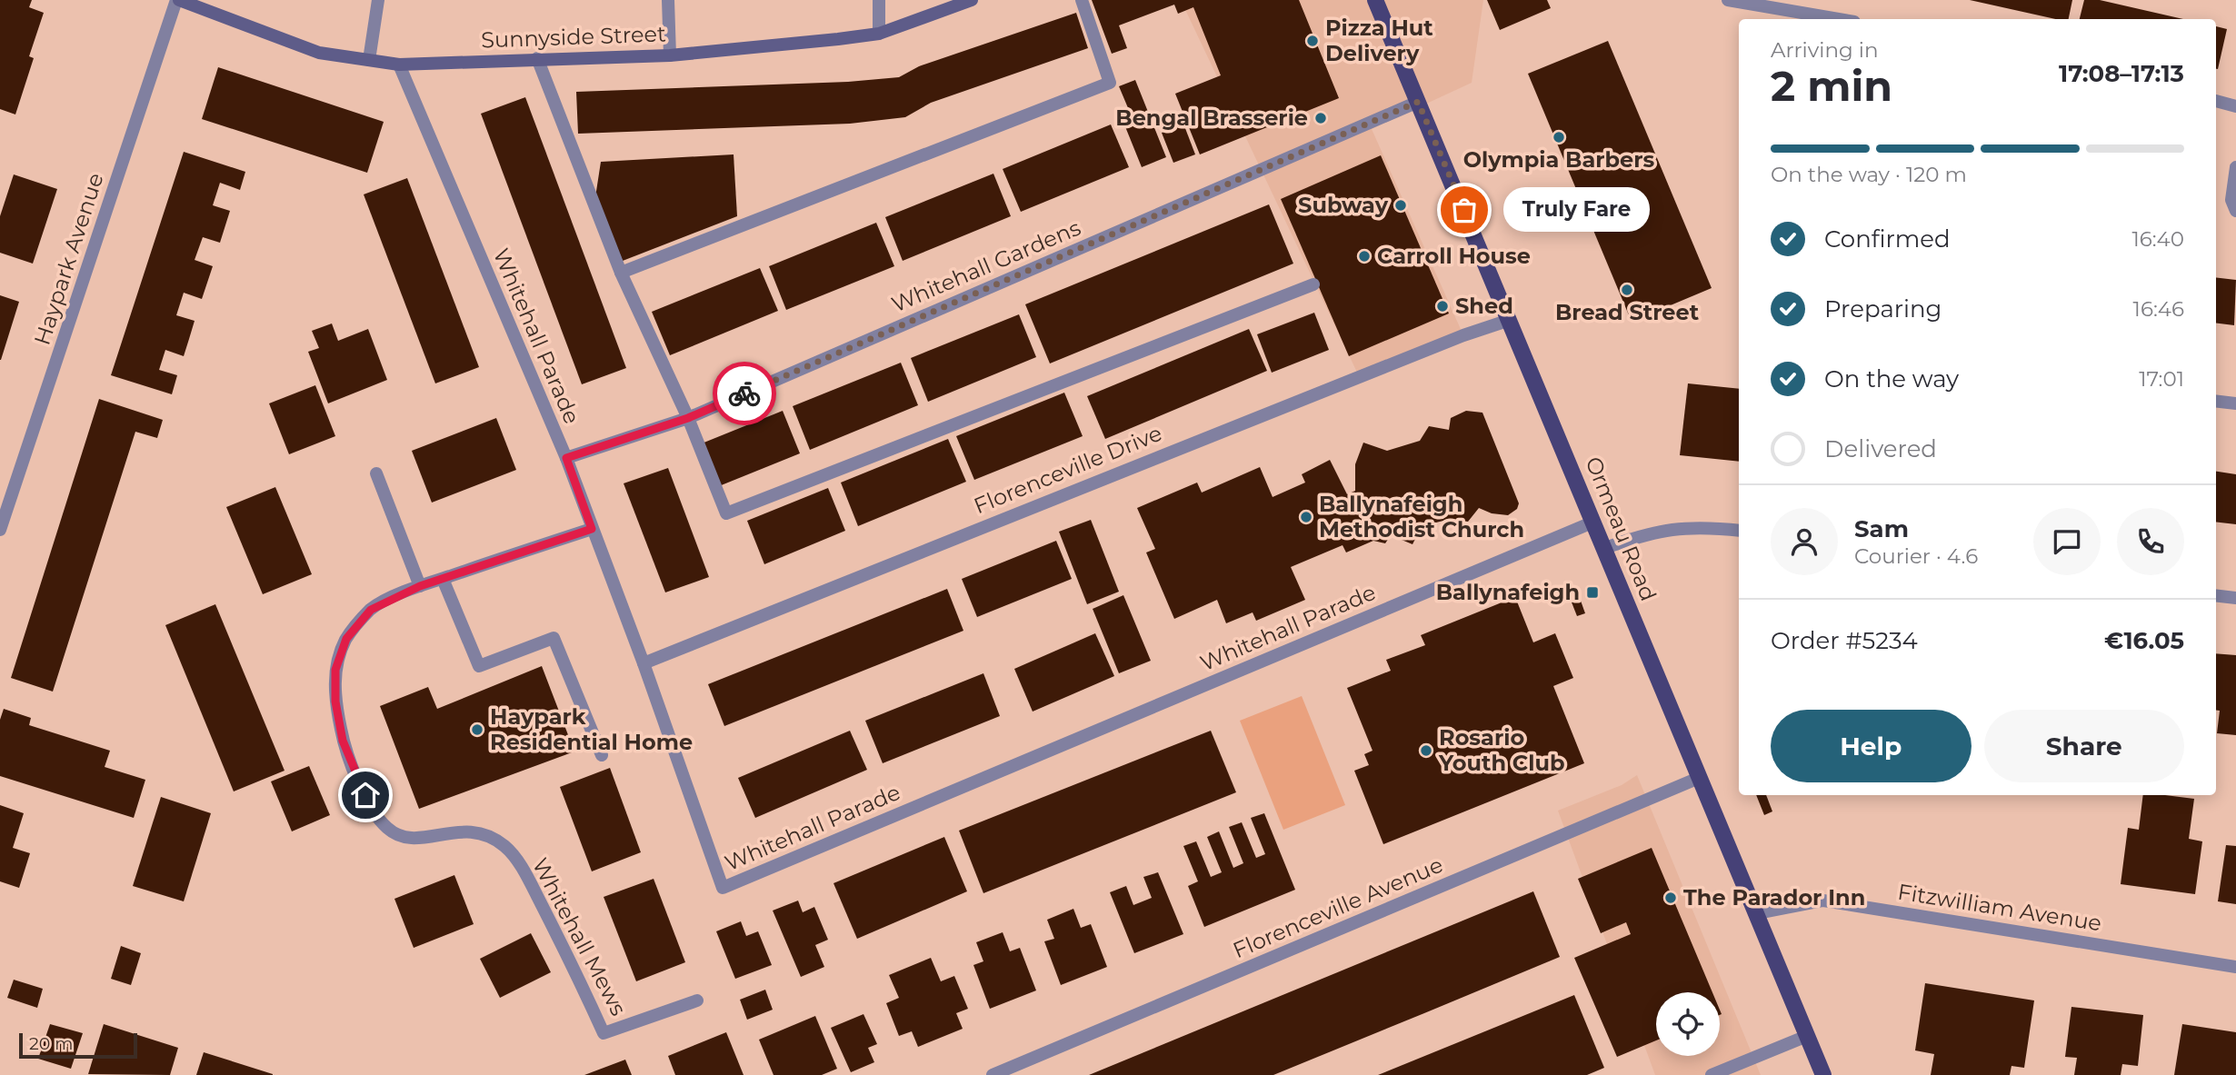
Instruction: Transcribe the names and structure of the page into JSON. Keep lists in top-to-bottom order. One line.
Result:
{"streets":{"main road":["Ormeau Road"],"street":["Sunnyside Street","Haypark Avenue","Whitehall Gardens","Whitehall Parade","Florenceville Drive","Florenceville Avenue","Fitzwilliam Avenue","Whitehall Mews"]},"crossings":[["Sunnyside Street","Haypark Avenue"],["Sunnyside Street","Whitehall Parade"],["Whitehall Gardens","Whitehall Parade"],["Whitehall Gardens","Ormeau Road"],["Whitehall Parade","Florenceville Drive"],["Whitehall Parade","Ormeau Road"],["Whitehall Parade","Whitehall Mews"],["Florenceville Drive","Ormeau Road"],["Ormeau Road","Florenceville Avenue"],["Ormeau Road","Fitzwilliam Avenue"]],"places":{"other":["Pizza Hut Delivery","Bengal Brasserie","Olympia Barbers","Subway","Truly Fare","Carroll House","Bread Street","Shed","Ballynafeigh Methodist Church","Haypark Residential Home","Rosario Youth Club","The Parador Inn"],"transit":["Ballynafeigh"]},"scale_bar":"20 m","page":{"heading":["2 min","Arriving in","17:08–17:13"],"panel":["Sam","Courier · 4.6","Order #5234","€16.05"],"bar":"On the way · 120 m","bubble":"Truly Fare","list":[["Confirmed","16:40"],["Preparing","16:46"],["On the way","17:01"],"Delivered"],"buttons":["Help","Share"],"scale":"20 m"}}
